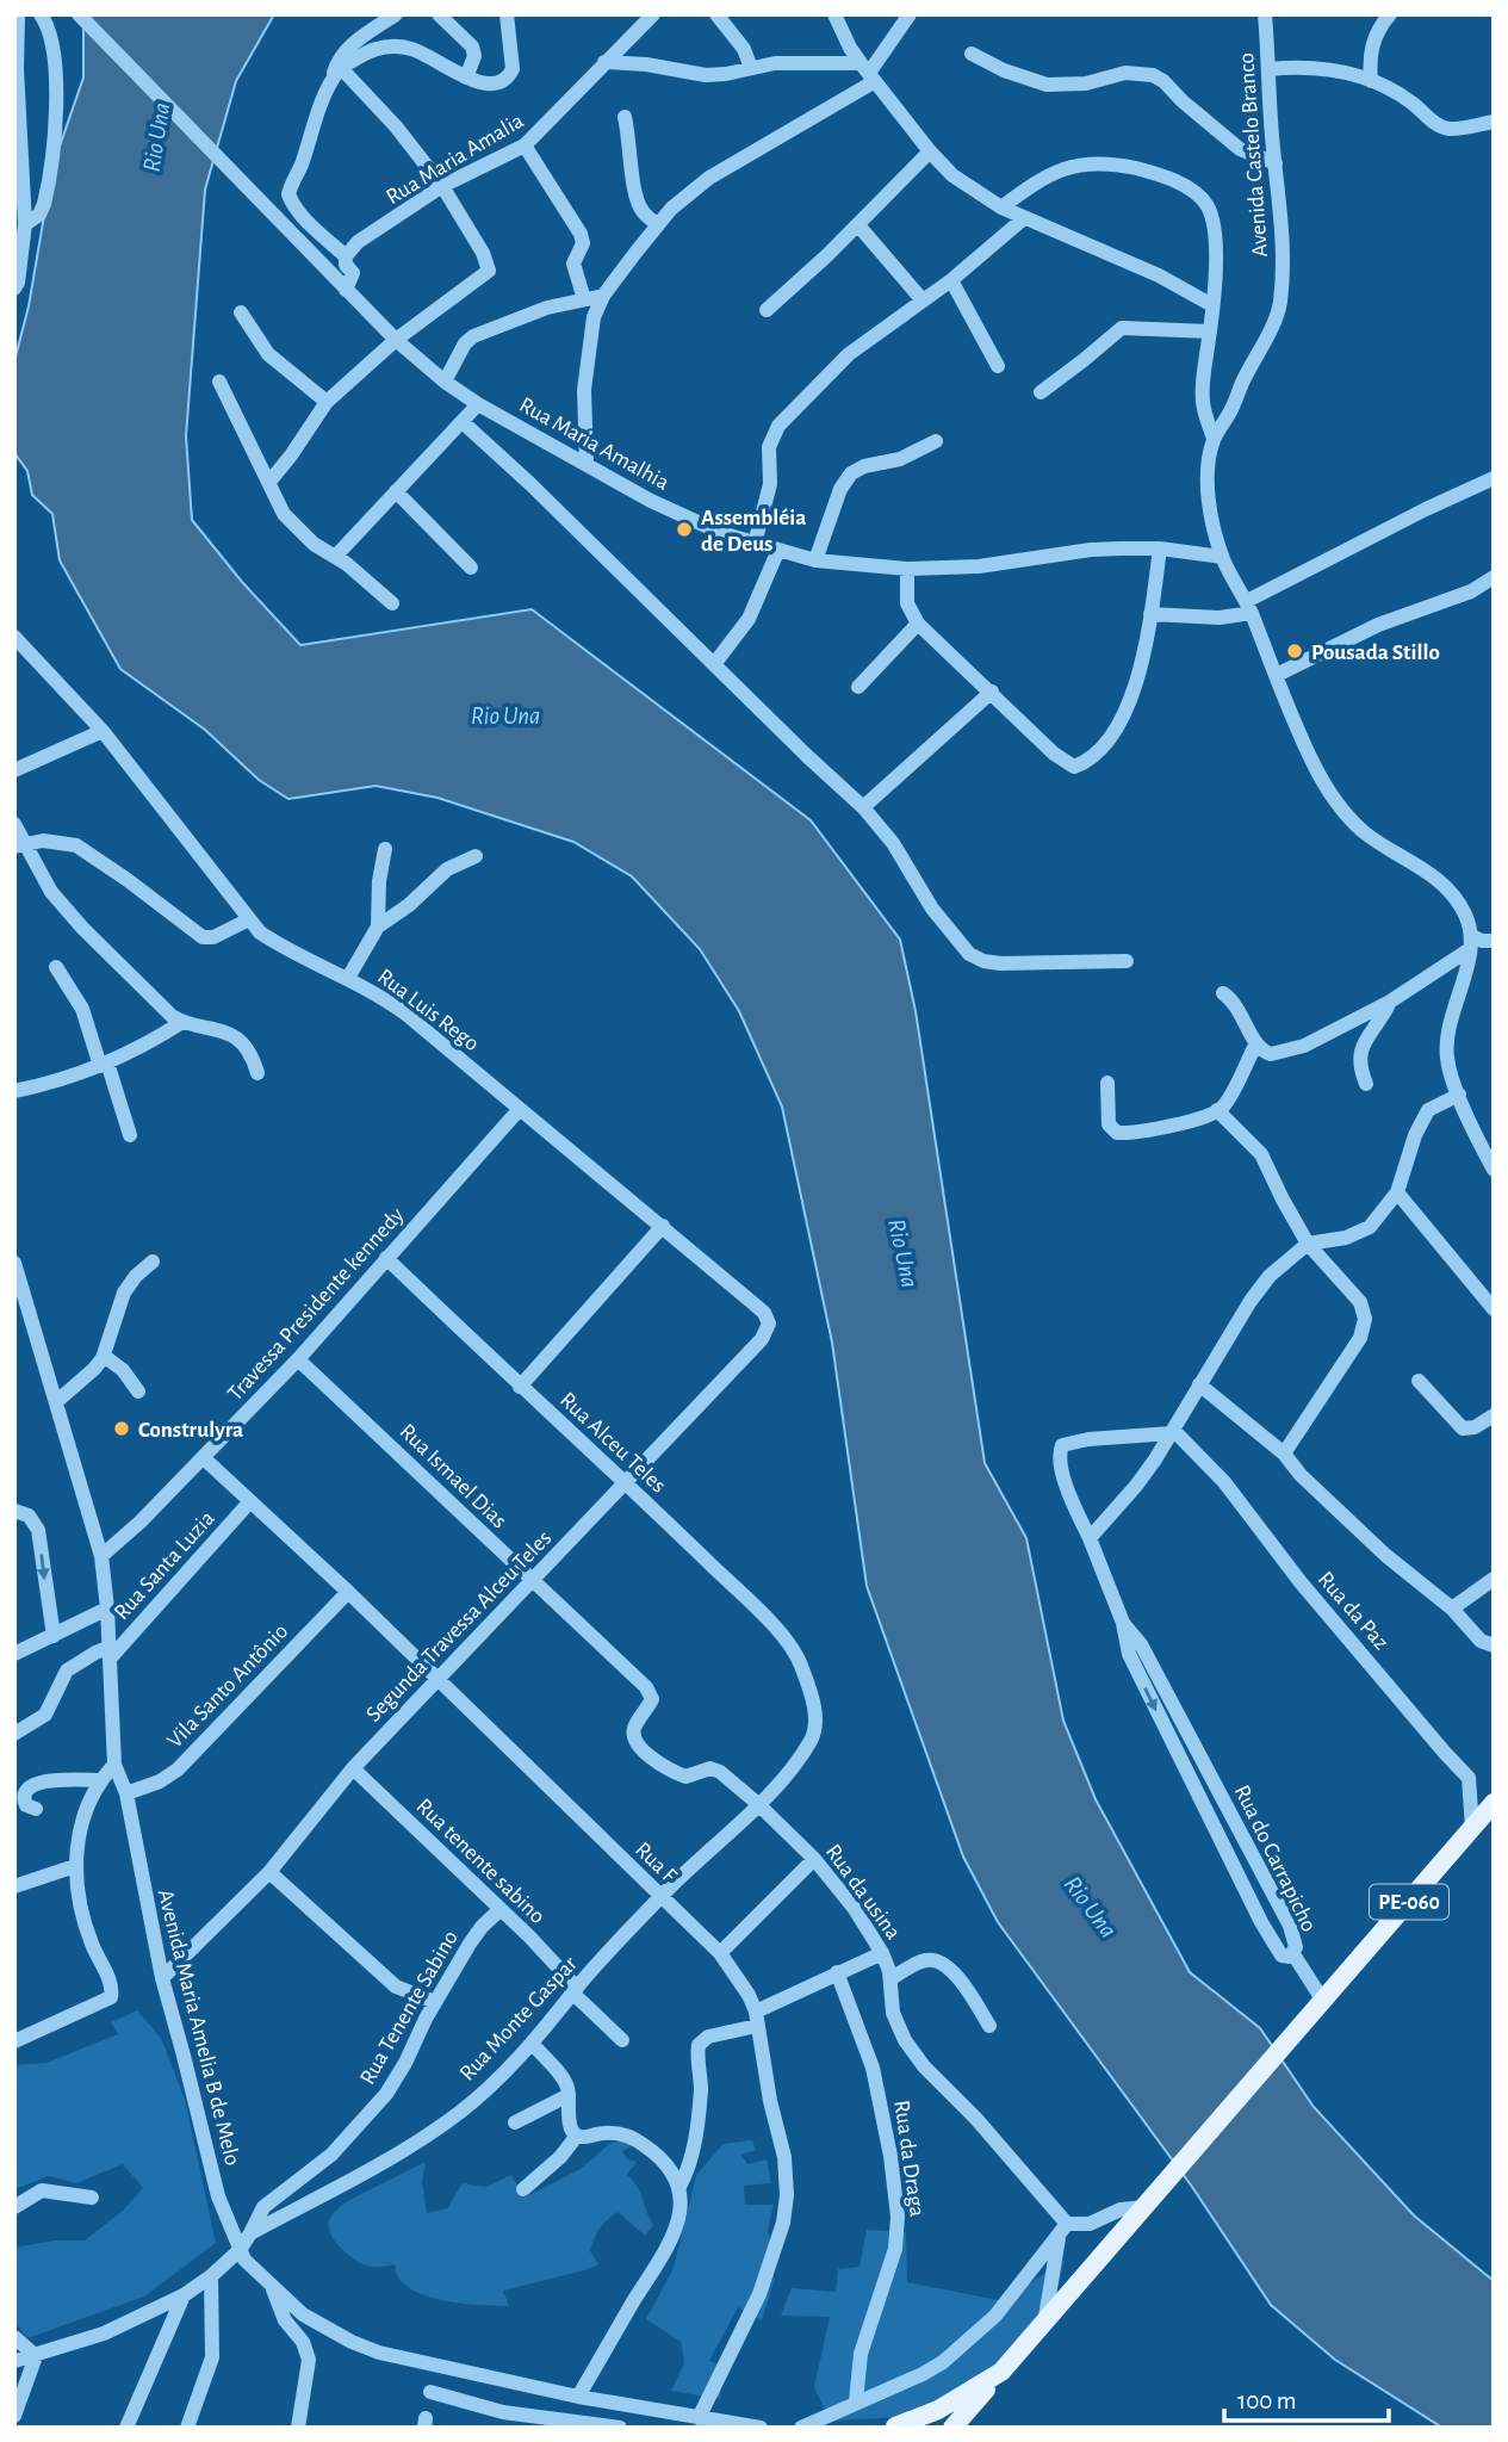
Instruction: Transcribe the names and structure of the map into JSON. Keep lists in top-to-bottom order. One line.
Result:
{"streets":{"main road":["PE-060"],"street":["Avenida Castelo Branco","Rua Maria Amalia","Rua Maria Amalhia","Rua Luis Rego","Travessa Presidente kennedy","Rua Alceu Teles","Rua Ismael Dias","Rua Santa Luzia","Rua da Paz","Segunda Travessa Alceu Teles","Vila Santo Antônio","Rua do Carrapicho","Rua tenente sabino","Rua F","Rua da usina","Rua Tenente Sabino","Rua Monte Gaspar","Avenida Maria Amelia B de Melo","Rua da Draga"]},"crossings":[["Avenida Castelo Branco","Rua Maria Amalhia"],["Rua Luis Rego","Travessa Presidente kennedy"],["Rua Luis Rego","Segunda Travessa Alceu Teles"],["Travessa Presidente kennedy","Rua Alceu Teles"],["Travessa Presidente kennedy","Rua Ismael Dias"],["Travessa Presidente kennedy","Rua F"],["Travessa Presidente kennedy","Avenida Maria Amelia B de Melo"],["Rua Alceu Teles","Rua Ismael Dias"],["Rua Alceu Teles","Segunda Travessa Alceu Teles"],["Rua Alceu Teles","Rua da usina"],["Rua Alceu Teles","Rua Monte Gaspar"],["Rua Ismael Dias","Segunda Travessa Alceu Teles"],["Rua Ismael Dias","Rua da usina"],["Rua Ismael Dias","Rua Monte Gaspar"],["Rua Santa Luzia","Rua F"],["Rua Santa Luzia","Avenida Maria Amelia B de Melo"],["Rua da Paz","PE-060"],["Segunda Travessa Alceu Teles","Rua tenente sabino"],["Segunda Travessa Alceu Teles","Rua F"],["Segunda Travessa Alceu Teles","Avenida Maria Amelia B de Melo"],["Vila Santo Antônio","Rua F"],["Vila Santo Antônio","Avenida Maria Amelia B de Melo"],["Rua tenente sabino","Rua Tenente Sabino"],["Rua tenente sabino","Rua Monte Gaspar"],["Rua F","Rua Monte Gaspar"],["Rua F","Avenida Maria Amelia B de Melo"],["Rua da usina","Rua Monte Gaspar"],["Rua Tenente Sabino","Rua Monte Gaspar"]],"water":["Rio Una"],"places":["Assembléia de Deus","Pousada Stillo","Construlyra"],"scale_bar":"100 m"}
